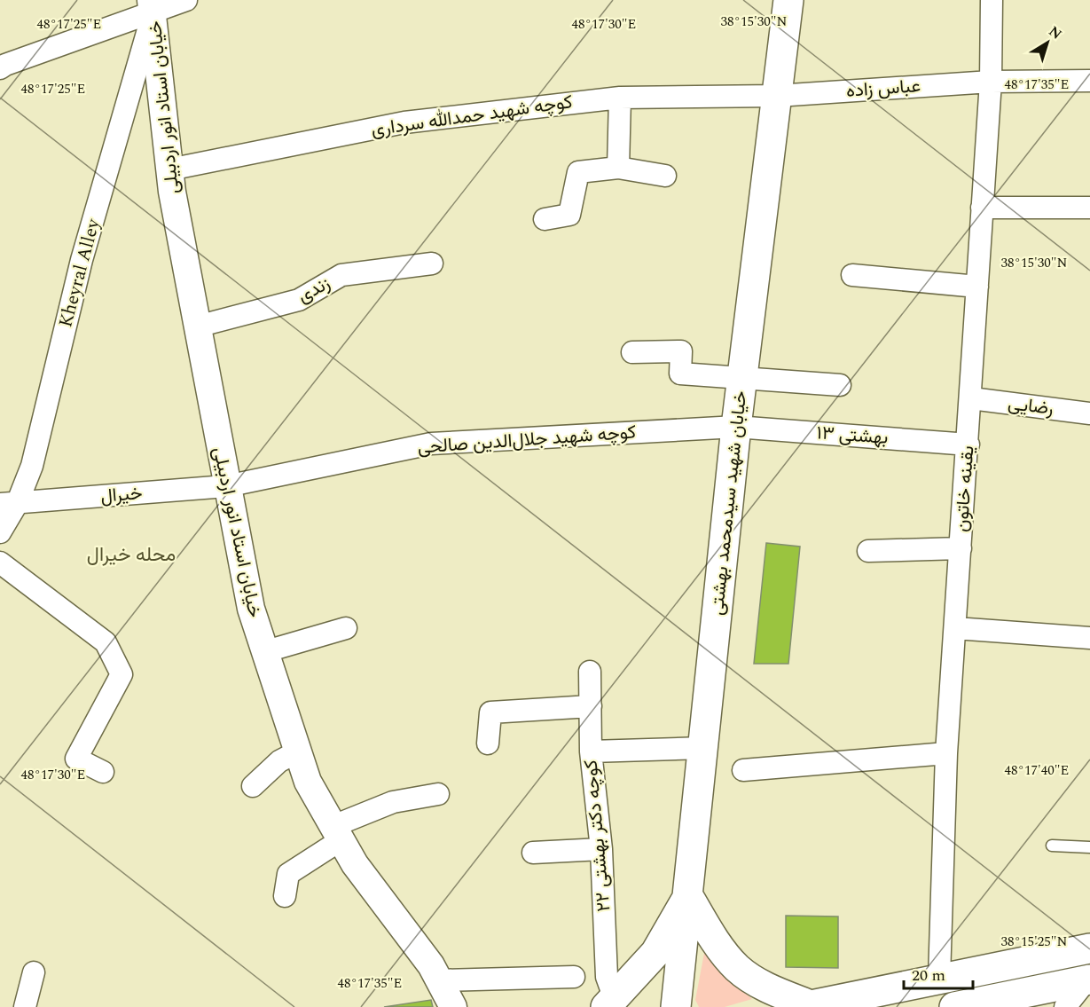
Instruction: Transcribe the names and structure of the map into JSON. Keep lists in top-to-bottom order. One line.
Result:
{"streets":{"main road":["خیابان شهید سیدمحمد بهشتی"],"street":["عباس زاده","خیابان استاد انور اردبیلی","کوچه شهید حمدالله سرداری","Kheyral Alley","زندی","رضایی","بهشتی ۱۳","کوچه شهید جلال‌الدین صالحی","یقینه خاتون","خیرال","کوچه دکتر بهشتی ۲۲"]},"crossings":[["عباس زاده","کوچه شهید حمدالله سرداری"],["عباس زاده","یقینه خاتون"],["عباس زاده","خیابان شهید سیدمحمد بهشتی"],["خیابان استاد انور اردبیلی","کوچه شهید حمدالله سرداری"],["خیابان استاد انور اردبیلی","Kheyral Alley"],["خیابان استاد انور اردبیلی","زندی"],["خیابان استاد انور اردبیلی","کوچه شهید جلال‌الدین صالحی"],["خیابان استاد انور اردبیلی","خیرال"],["کوچه شهید حمدالله سرداری","خیابان شهید سیدمحمد بهشتی"],["Kheyral Alley","خیرال"],["رضایی","یقینه خاتون"],["بهشتی ۱۳","کوچه شهید جلال‌الدین صالحی"],["بهشتی ۱۳","یقینه خاتون"],["بهشتی ۱۳","خیابان شهید سیدمحمد بهشتی"],["کوچه شهید جلال‌الدین صالحی","خیرال"],["کوچه شهید جلال‌الدین صالحی","خیابان شهید سیدمحمد بهشتی"]],"districts":["محله خیرال"],"scale_bar":"20 m","north":"top right","coordinates":["38°15'30\"N","48°17'25\"E","48°17'30\"E","48°17'35\"E","48°17'40\"E","38°15'25\"N"]}
